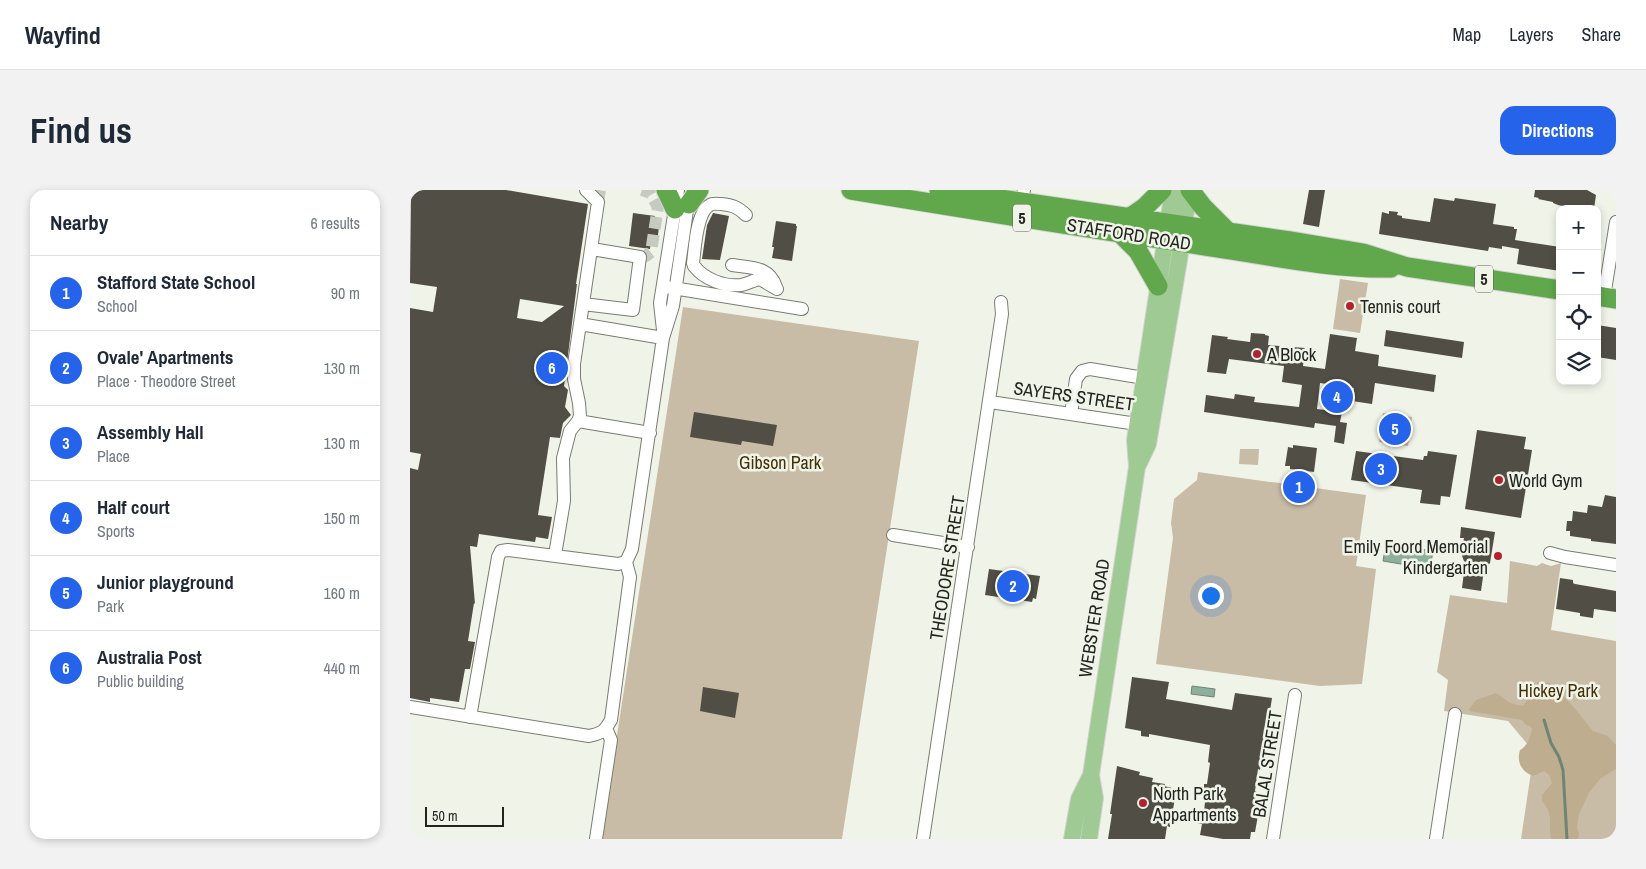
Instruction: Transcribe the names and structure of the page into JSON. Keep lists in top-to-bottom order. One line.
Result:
{"streets":{"highway":["5","STAFFORD ROAD"],"main road":["WEBSTER ROAD"],"street":["SAYERS STREET","THEODORE STREET","BALAL STREET"]},"crossings":[["STAFFORD ROAD","WEBSTER ROAD"],["SAYERS STREET","THEODORE STREET"],["SAYERS STREET","WEBSTER ROAD"]],"parks":["Gibson Park","Hickey Park"],"places":["Tennis court","A Block","World Gym","Emily Foord Memorial Kindergarten","North Park Appartments"],"scale_bar":"50 m","page":{"header":"Wayfind","nav":["Map","Layers","Share"],"buttons":"Directions","title":"Find us","heading":["Nearby","6 results"],"map_buttons":["+","−"],"list":[{"mark":"1","name":"Stafford State School","note":"School","value":"90 m"},{"mark":"2","name":"Ovale' Apartments","note":"Place · Theodore Street","value":"130 m"},{"mark":"3","name":"Assembly Hall","note":"Place","value":"130 m"},{"mark":"4","name":"Half court","note":"Sports","value":"150 m"},{"mark":"5","name":"Junior playground","note":"Park","value":"160 m"},{"mark":"6","name":"Australia Post","note":"Public building","value":"440 m"}],"pins":["6","4","5","3","1","2"],"scale":"50 m"}}
